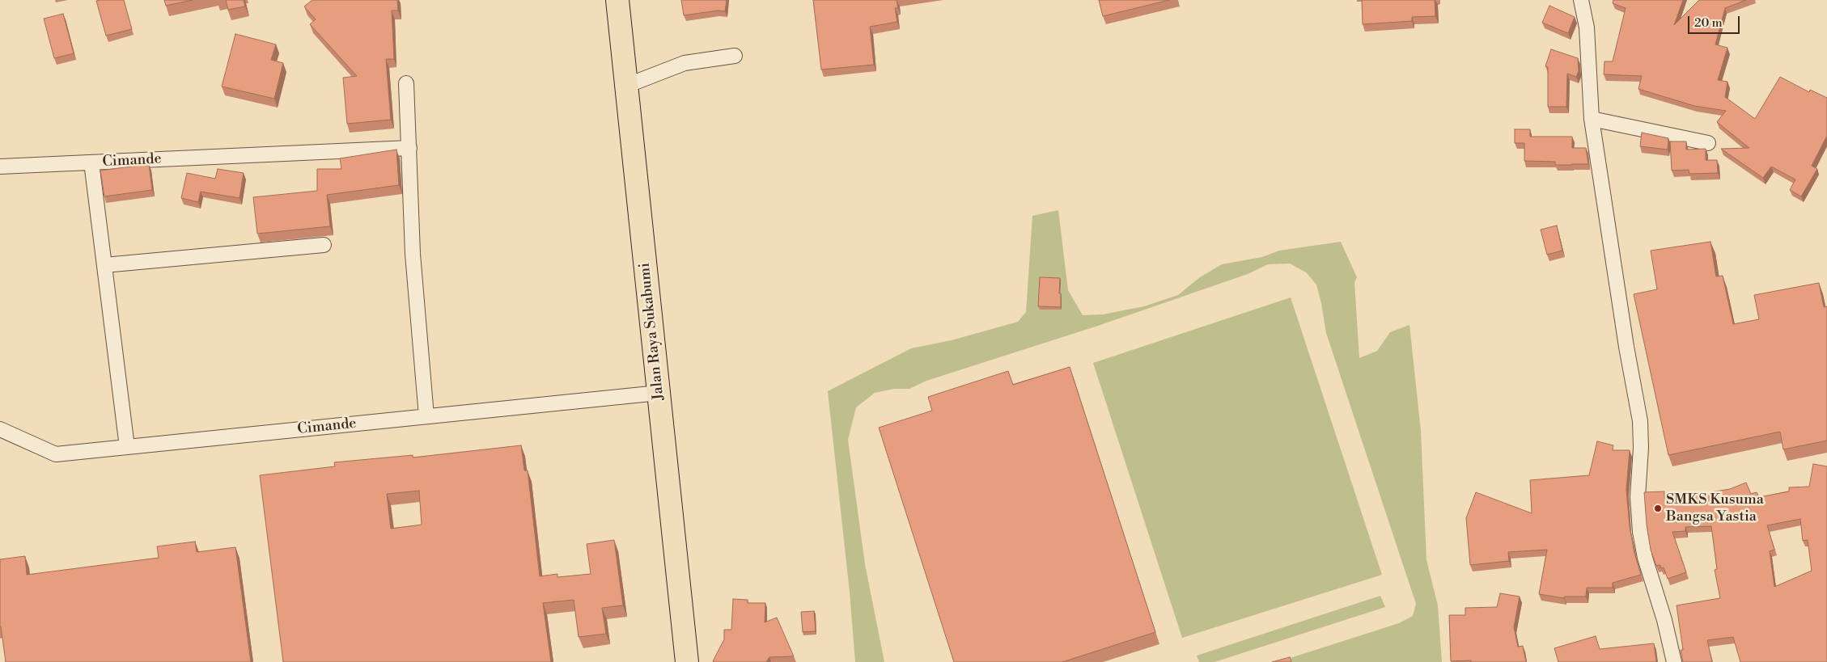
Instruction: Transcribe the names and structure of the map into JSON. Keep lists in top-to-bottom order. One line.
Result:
{"streets":{"highway":["Jalan Raya Sukabumi"],"street":["Cimande"]},"crossings":[["Cimande","Jalan Raya Sukabumi"]],"places":["SMKS Kusuma Bangsa Yastia"],"scale_bar":"20 m"}
